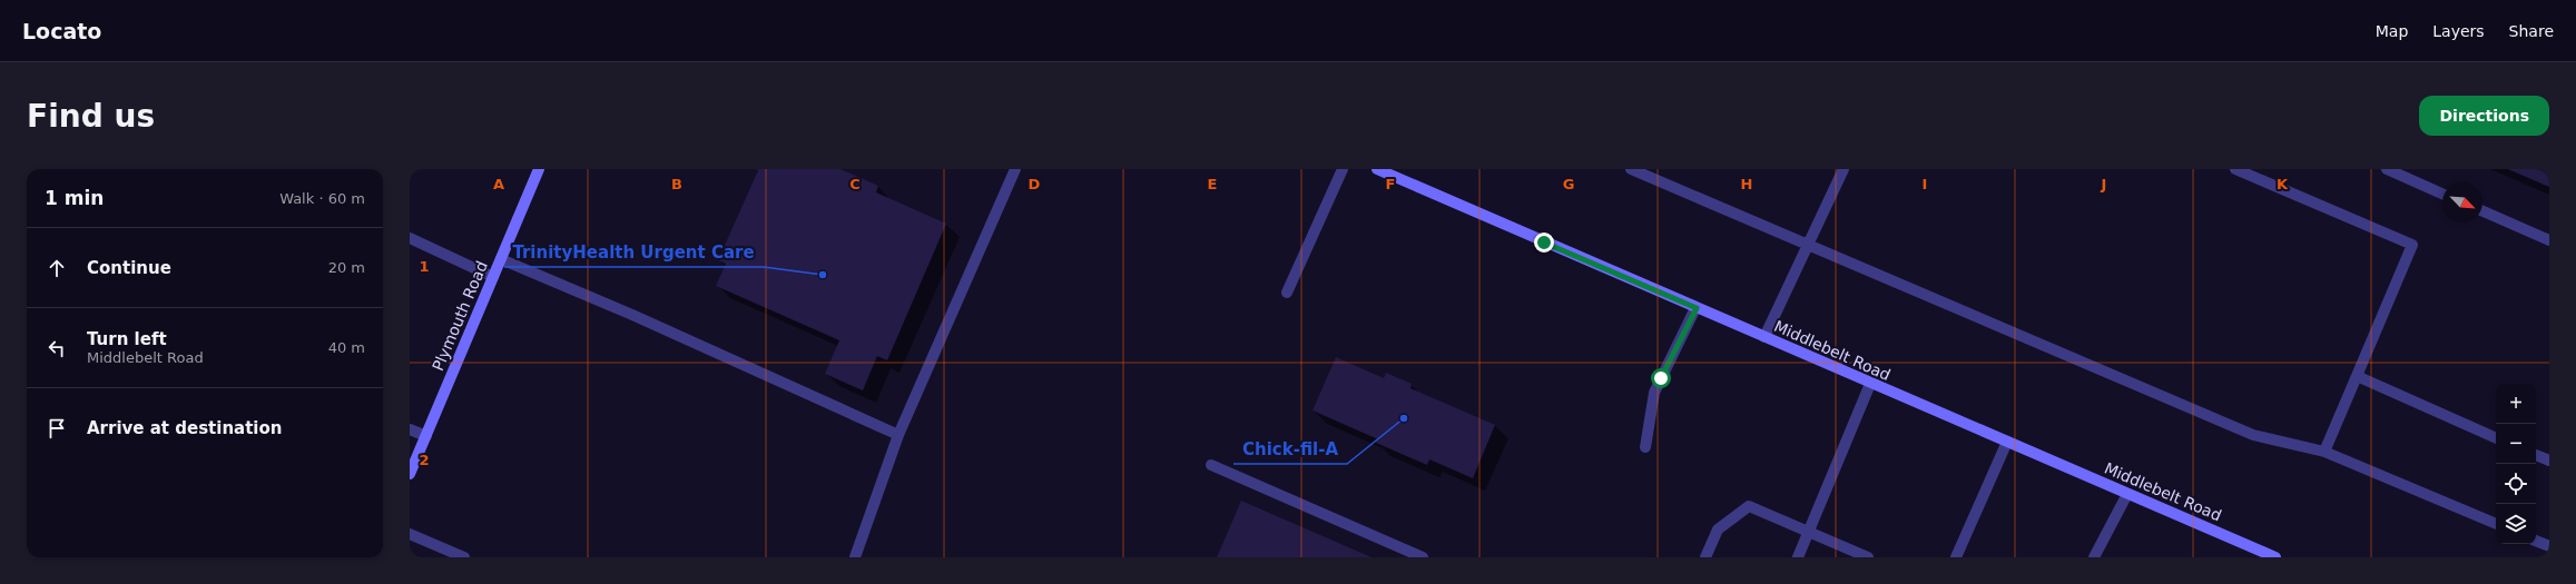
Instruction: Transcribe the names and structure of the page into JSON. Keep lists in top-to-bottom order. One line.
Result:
{"streets":{"main road":["Plymouth Road","Middlebelt Road"]},"places":["TrinityHealth Urgent Care","Chick-fil-A"],"north":"bottom right","page":{"header":"Locato","nav":["Map","Layers","Share"],"buttons":"Directions","title":"Find us","heading":["1 min","Walk · 60 m"],"list":[["Continue","20 m"],["Turn left","Middlebelt Road","40 m"],"Arrive at destination"],"map_buttons":["+","−"]},"grid":{"columns":["A","B","C","D","E","F","G","H","I","J","K"],"rows":["1","2"]}}
